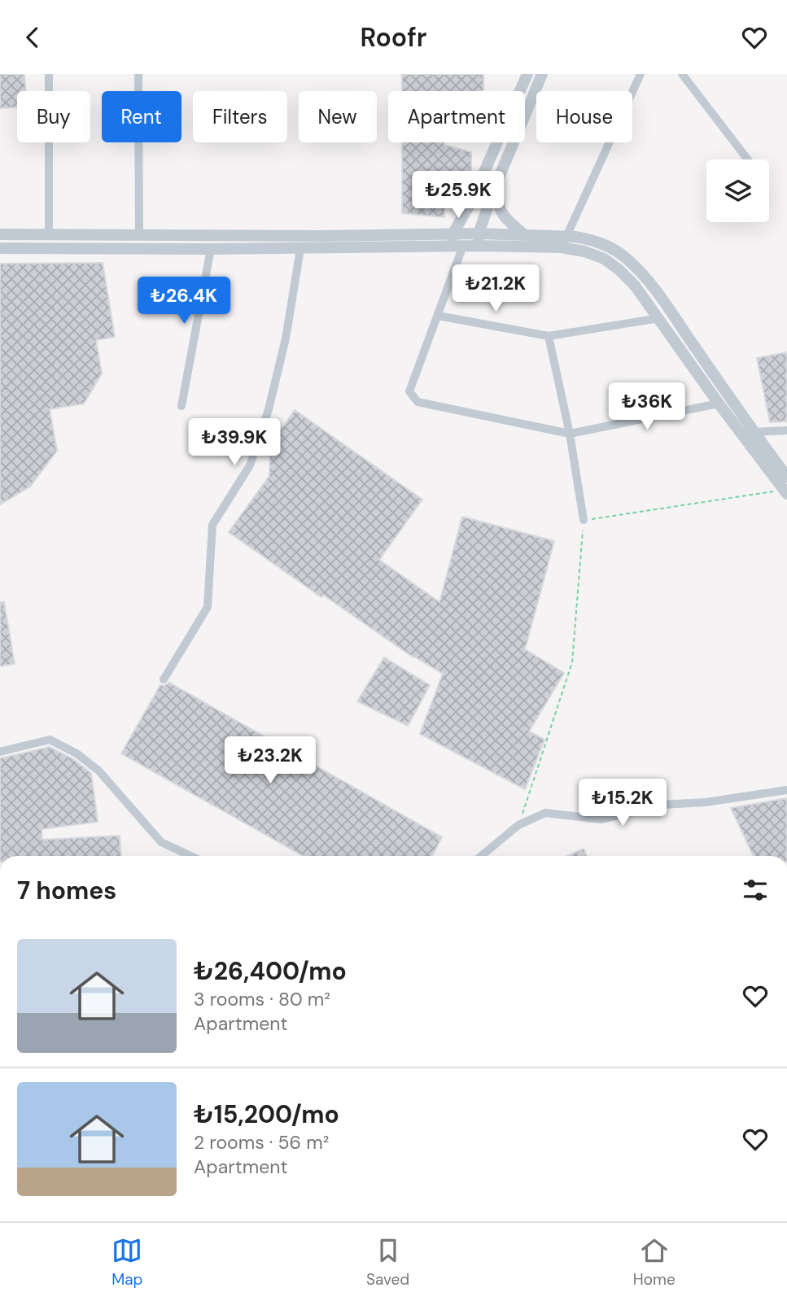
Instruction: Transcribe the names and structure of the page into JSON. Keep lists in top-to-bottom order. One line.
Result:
{"page":{"header":"Roofr","chip":["Buy","Rent","Filters","New","Apartment","House"],"price":["₺25.9K","₺21.2K","₺26.4K","₺36K","₺39.9K","₺23.2K","₺15.2K"],"heading":"7 homes","list":[{"name":"₺26,400/mo","note":"3 rooms · 80 m² · Apartment"},{"name":"₺15,200/mo","note":"2 rooms · 56 m² · Apartment"}],"tabs":["Map","Saved","Home"]}}
